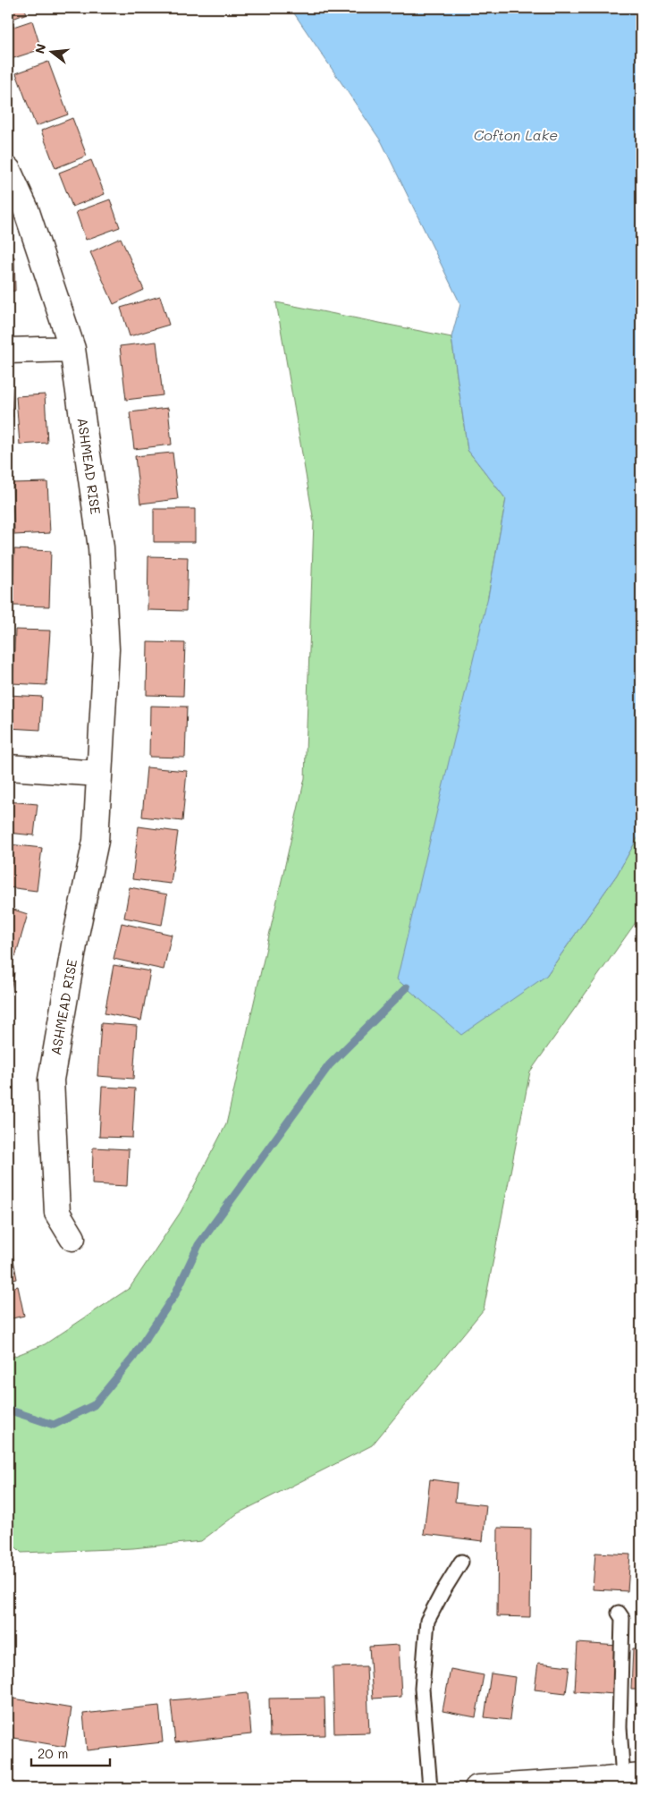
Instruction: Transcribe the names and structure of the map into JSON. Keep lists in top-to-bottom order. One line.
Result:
{"streets":{"street":["ASHMEAD RISE"]},"water":["Cofton Lake"],"scale_bar":"20 m","north":"left"}
